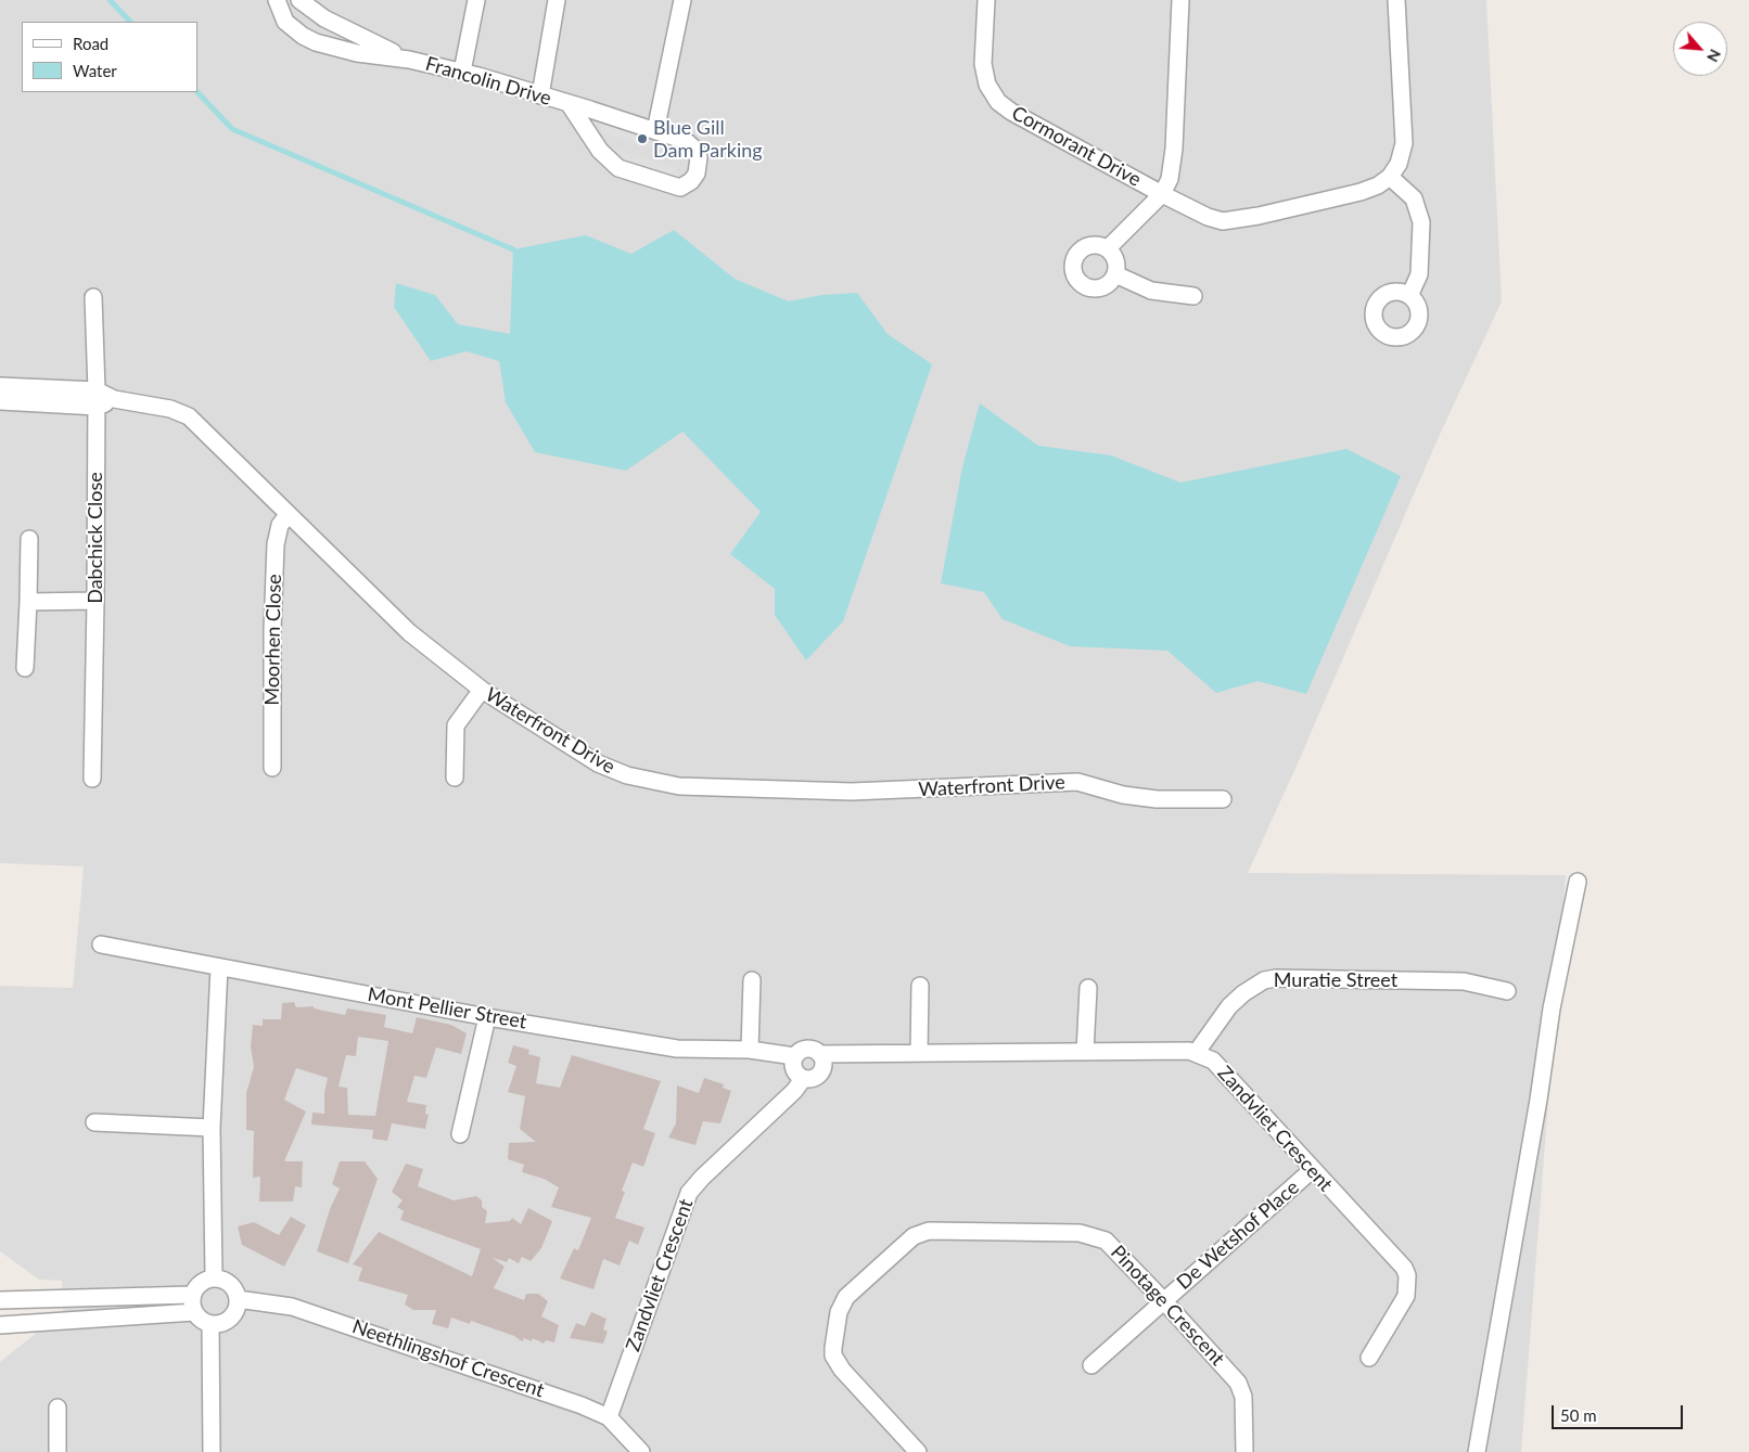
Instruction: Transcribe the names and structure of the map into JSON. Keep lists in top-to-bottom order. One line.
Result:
{"streets":{"street":["Francolin Drive","Cormorant Drive","Dabchick Close","Moorhen Close","Waterfront Drive","Muratie Street","Mont Pellier Street","Zandvliet Crescent","De Wetshof Place","Pinotage Crescent","Neethlingshof Crescent"]},"crossings":[["Dabchick Close","Waterfront Drive"],["Moorhen Close","Waterfront Drive"],["Muratie Street","Zandvliet Crescent"],["Mont Pellier Street","Zandvliet Crescent"],["Zandvliet Crescent","De Wetshof Place"],["Zandvliet Crescent","Neethlingshof Crescent"],["De Wetshof Place","Pinotage Crescent"]],"places":["Blue Gill Dam Parking"],"legend":["Road","Water"],"scale_bar":"50 m","north":"bottom right"}
